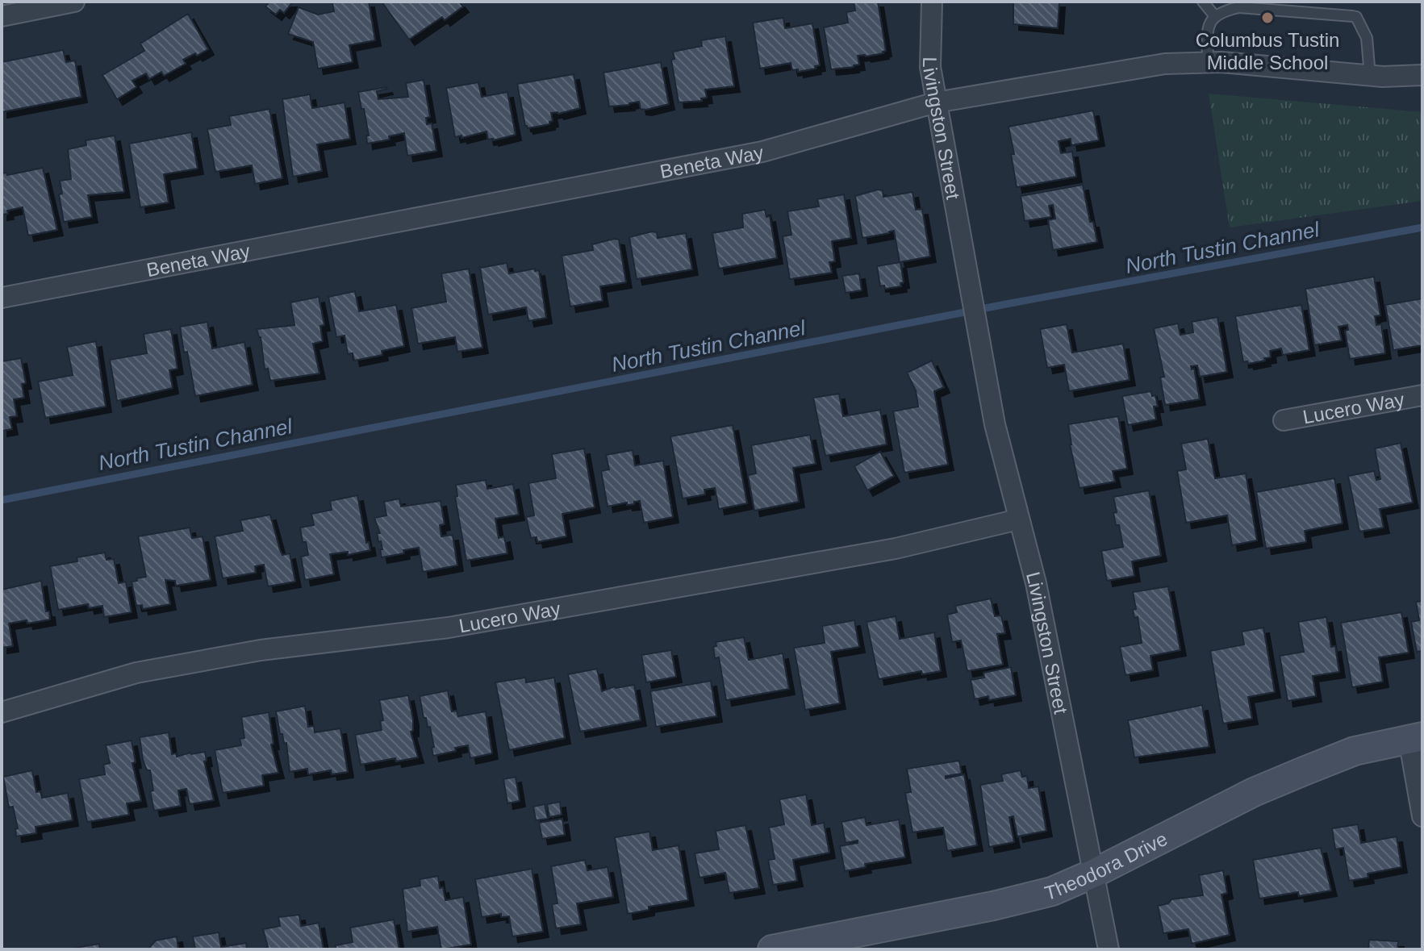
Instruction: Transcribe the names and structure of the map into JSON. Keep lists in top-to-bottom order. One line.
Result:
{"streets":{"street":["Livingston Street","Beneta Way","Lucero Way","Theodora Drive"]},"crossings":[["Livingston Street","Beneta Way"],["Livingston Street","Lucero Way"],["Livingston Street","Theodora Drive"]],"water":["North Tustin Channel"],"places":["Columbus Tustin Middle School"]}
